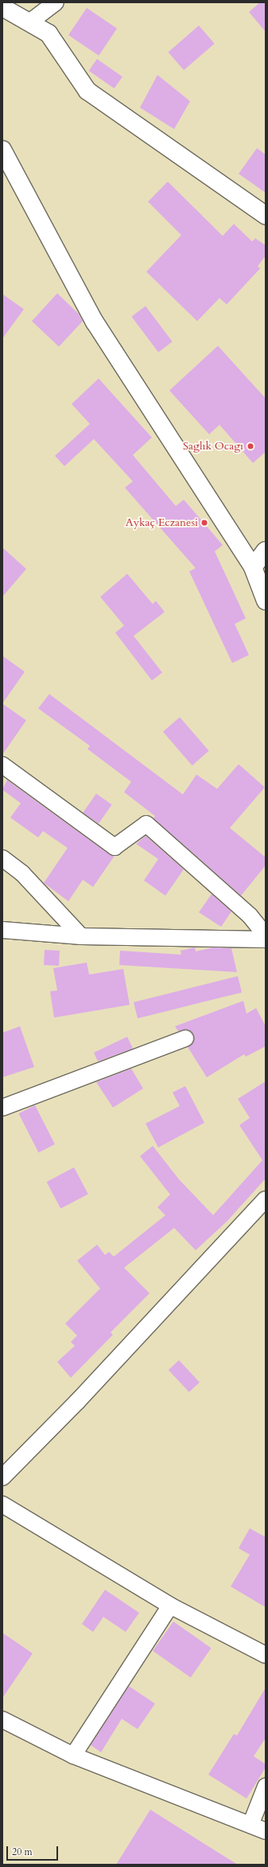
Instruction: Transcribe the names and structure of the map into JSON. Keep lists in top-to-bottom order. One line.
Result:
{"places":["Saglık Ocagı","Aykaç Eczanesi"],"scale_bar":"20 m"}
